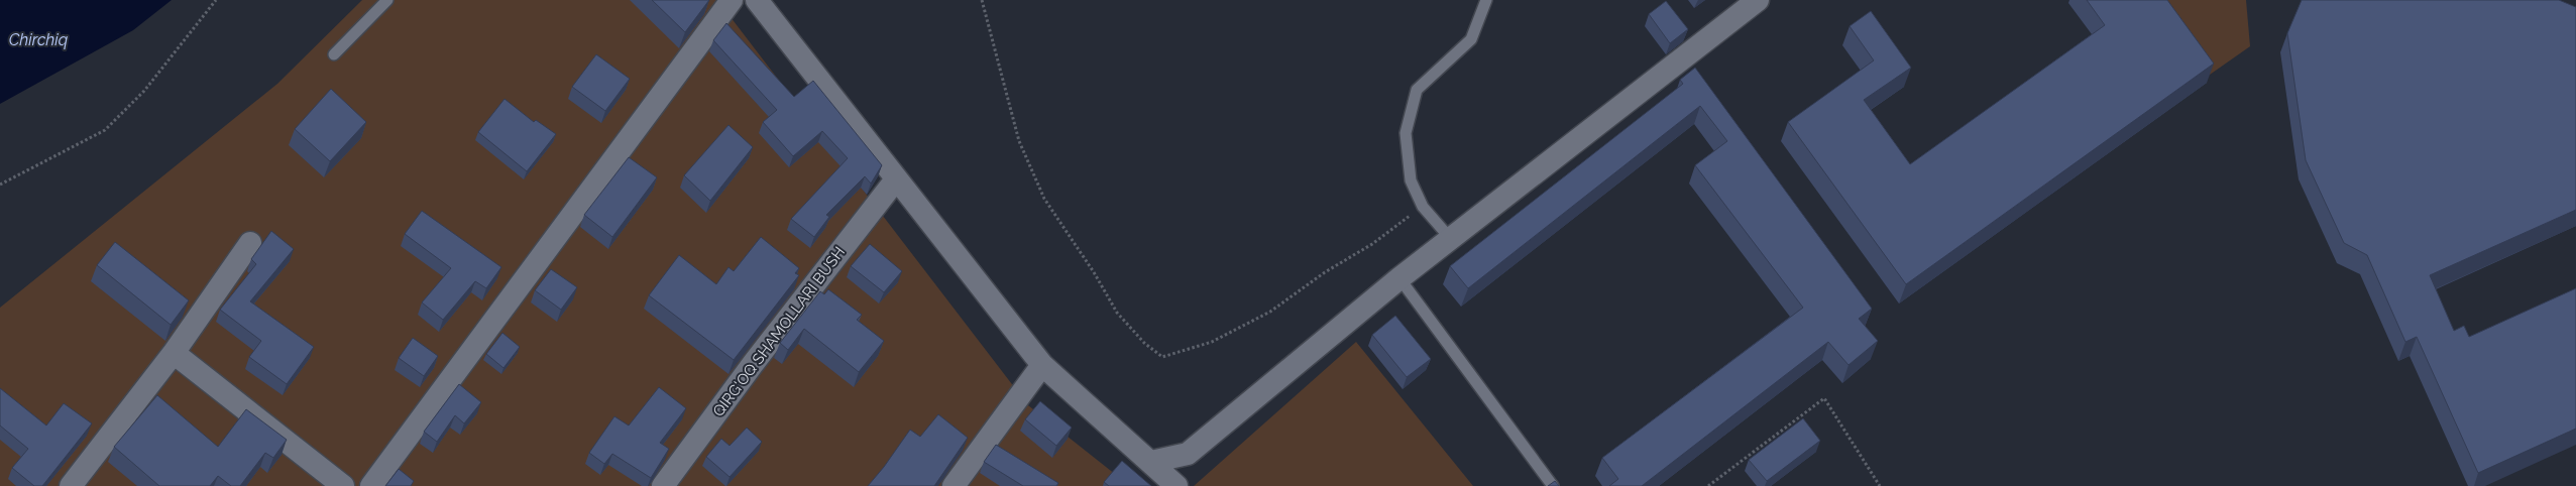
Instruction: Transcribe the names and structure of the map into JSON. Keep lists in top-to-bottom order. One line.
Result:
{"streets":{"street":["QIRG'OQ SHAMOLLARI BUSH"]},"water":["Chirchiq"]}
